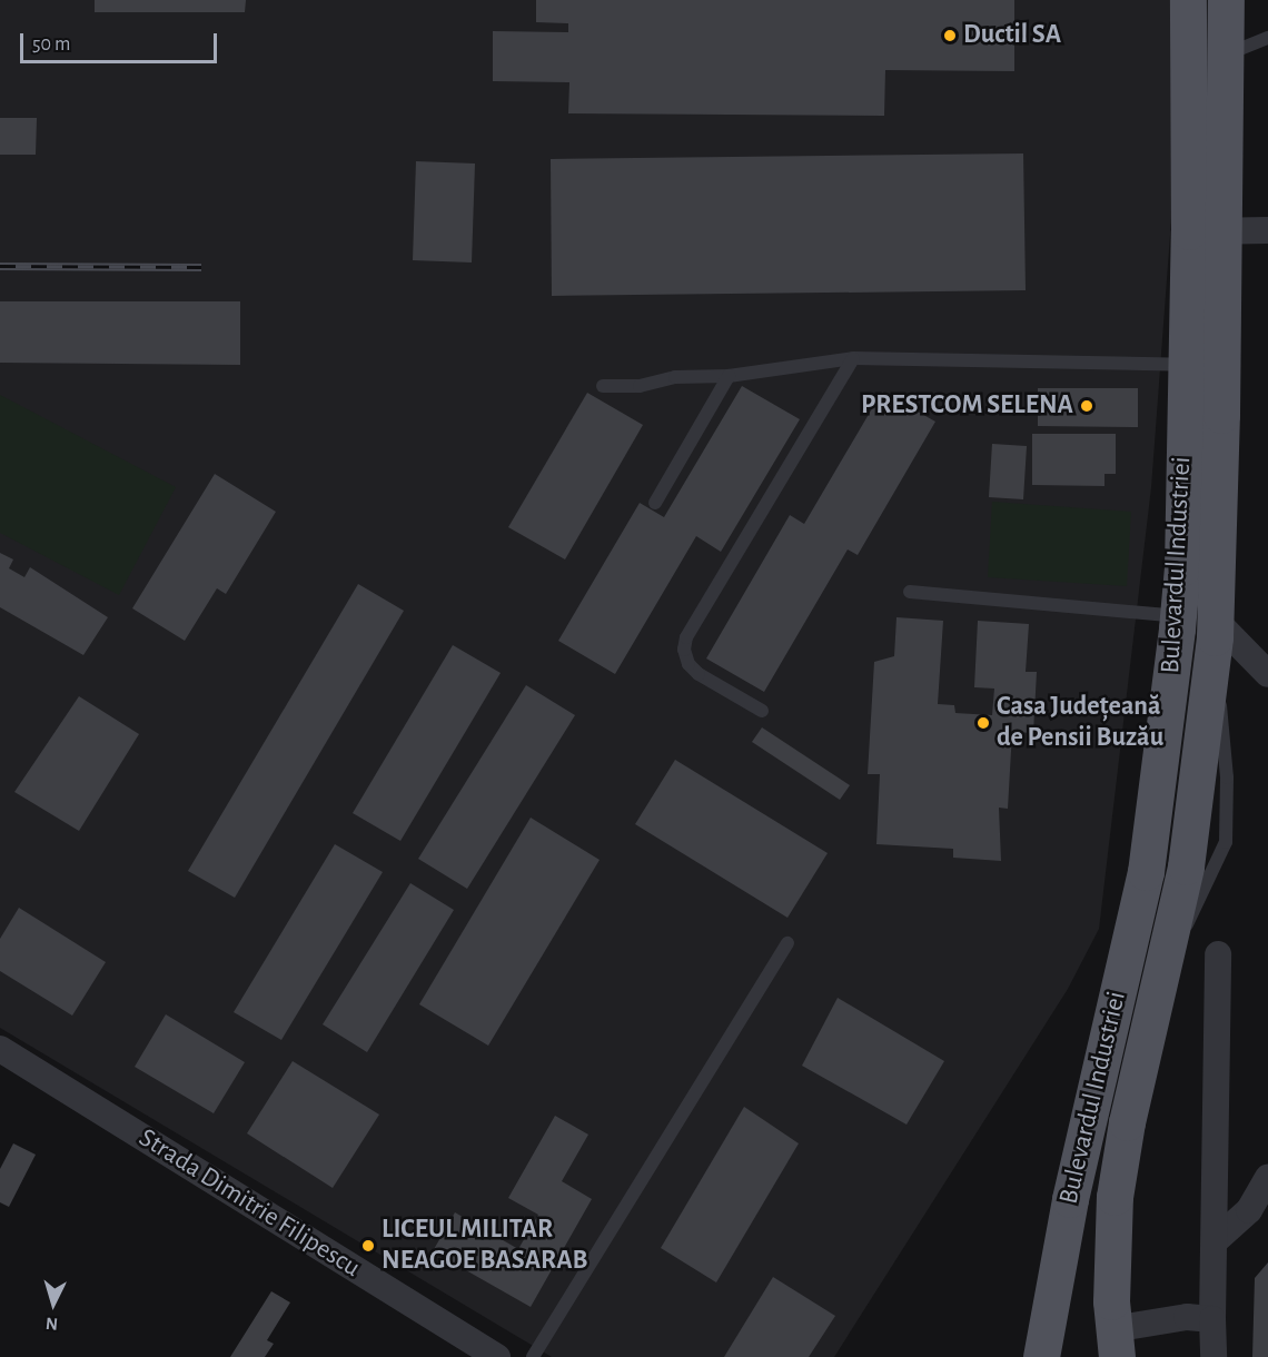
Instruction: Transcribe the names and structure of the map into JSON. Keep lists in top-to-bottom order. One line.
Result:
{"streets":{"main road":["Bulevardul Industriei"],"street":["Strada Dimitrie Filipescu"]},"places":["Ductil SA","PRESTCOM SELENA","Casa Județeană de Pensii Buzău","LICEUL MILITAR NEAGOE BASARAB"],"scale_bar":"50 m","north":"bottom"}
